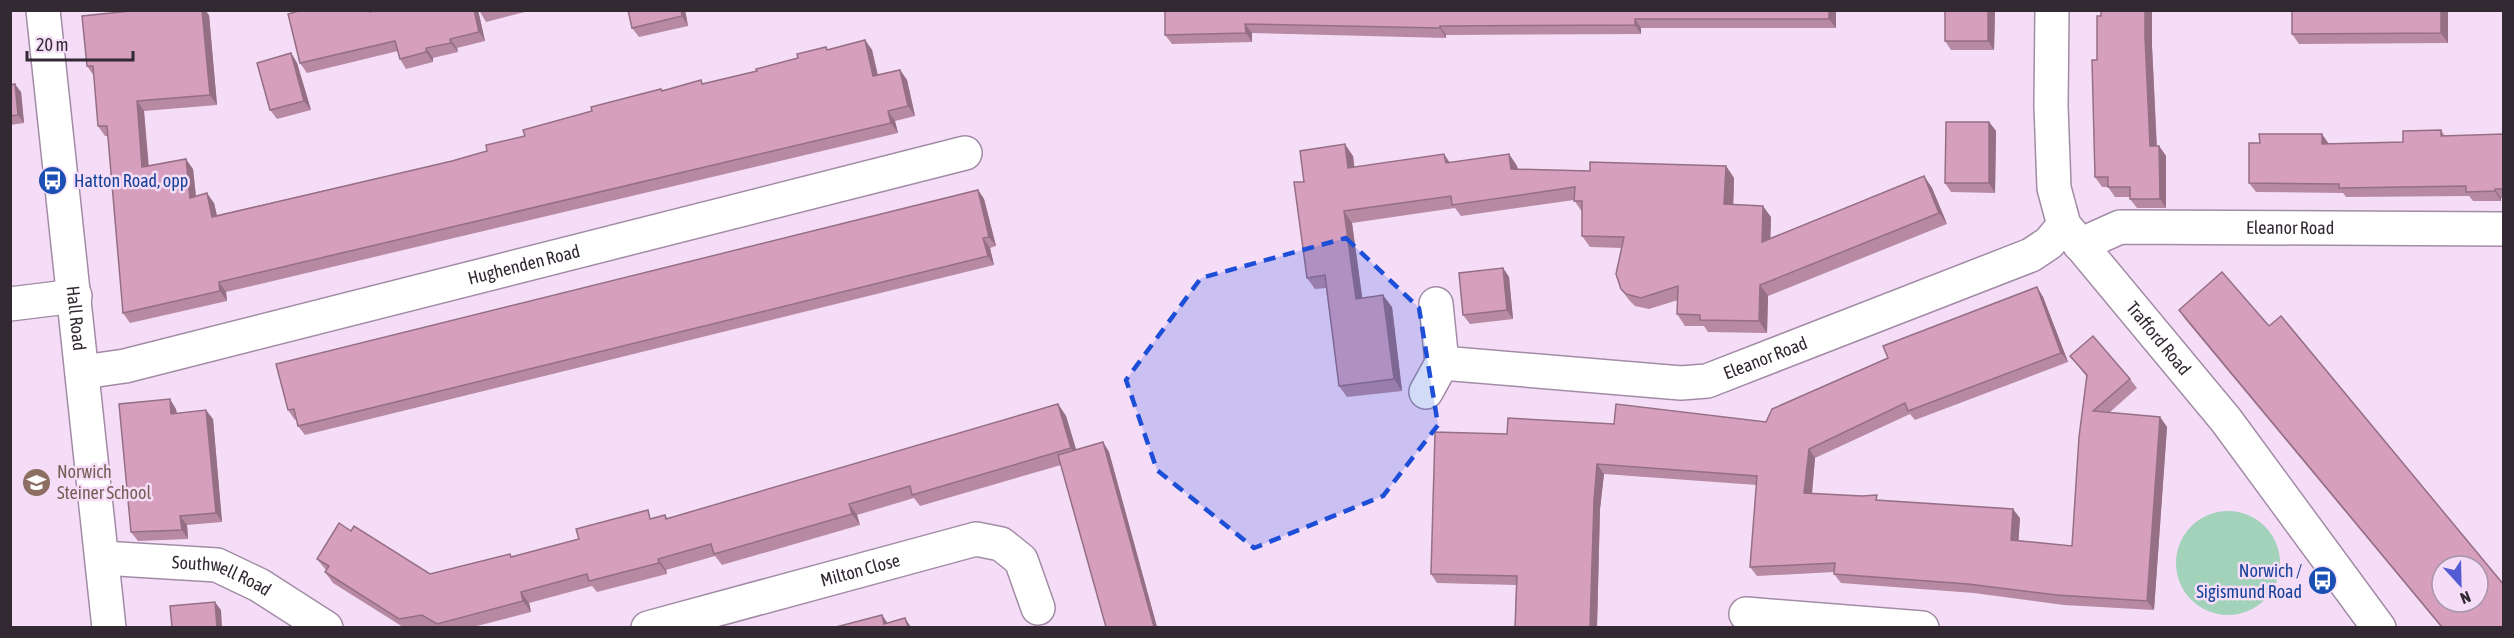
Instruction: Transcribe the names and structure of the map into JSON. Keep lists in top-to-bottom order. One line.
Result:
{"streets":{"street":["Eleanor Road","Hughenden Road","Hall Road","Trafford Road","Milton Close","Southwell Road"]},"crossings":[["Eleanor Road","Trafford Road"],["Hughenden Road","Hall Road"],["Hall Road","Southwell Road"]],"places":{"bus stop":["Hatton Road, opp","Norwich / Sigismund Road"],"school or university":["Norwich Steiner School"]},"scale_bar":"20 m","north":"bottom"}
